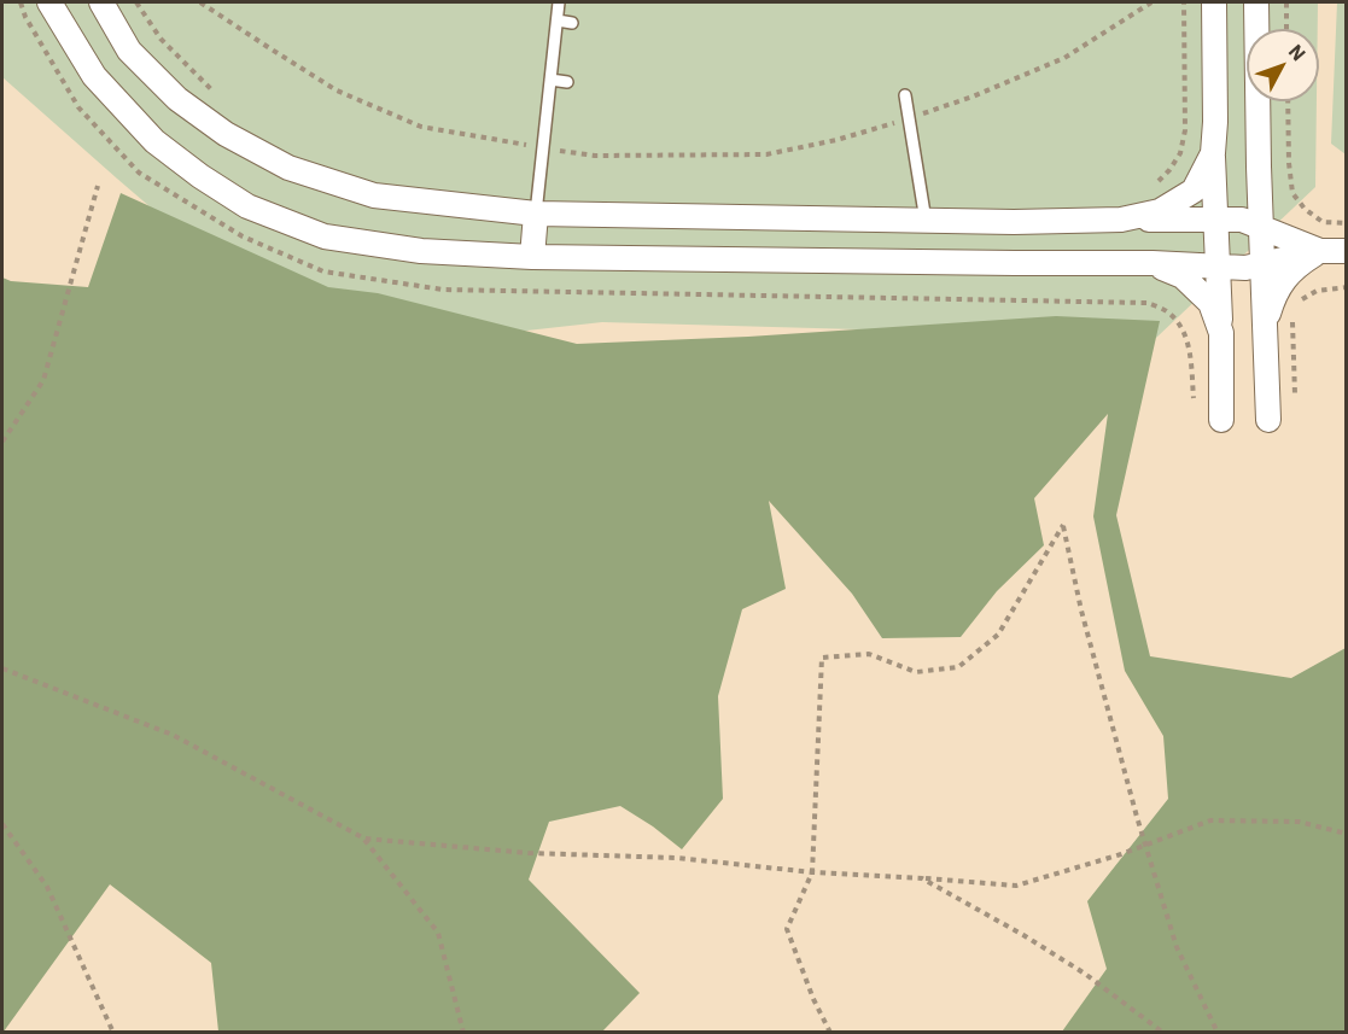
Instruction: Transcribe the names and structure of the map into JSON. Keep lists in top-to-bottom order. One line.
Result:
{"north":"top right"}
